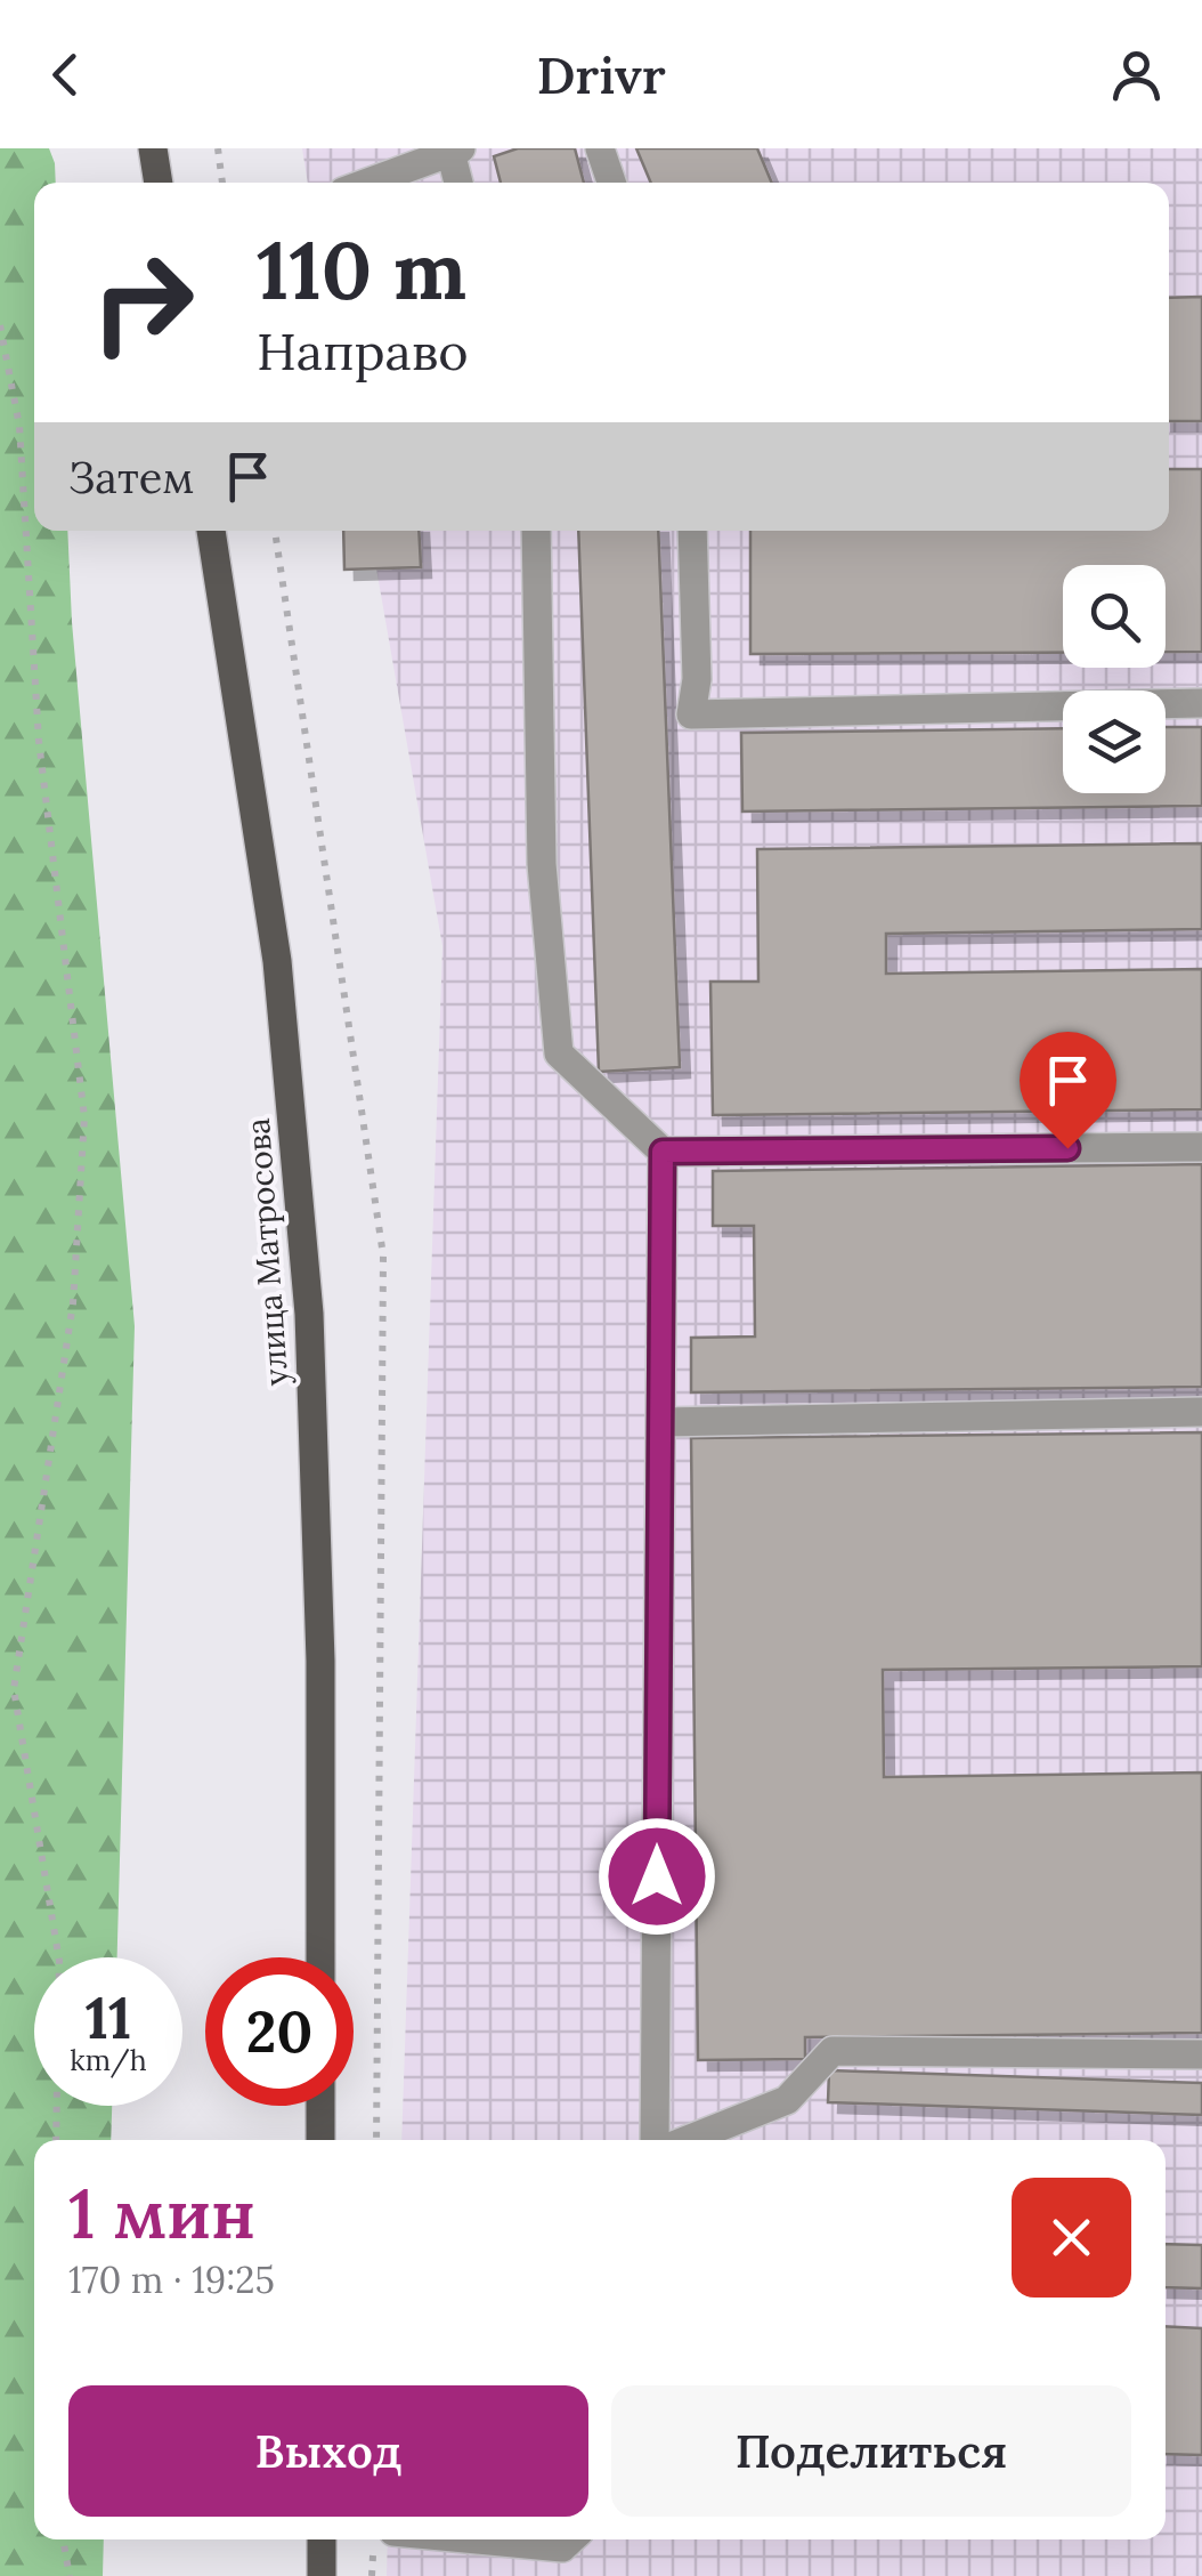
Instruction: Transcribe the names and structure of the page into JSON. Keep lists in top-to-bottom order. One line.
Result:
{"streets":{"main road":["улица Матросова"]},"page":{"header":"Drivr","turn":["110 m","Направо"],"then":"Затем","speed":"11 km/h","limit":"20","heading":["1 мин","170 m · 19:25"],"buttons":["Выход","Поделиться"]}}
